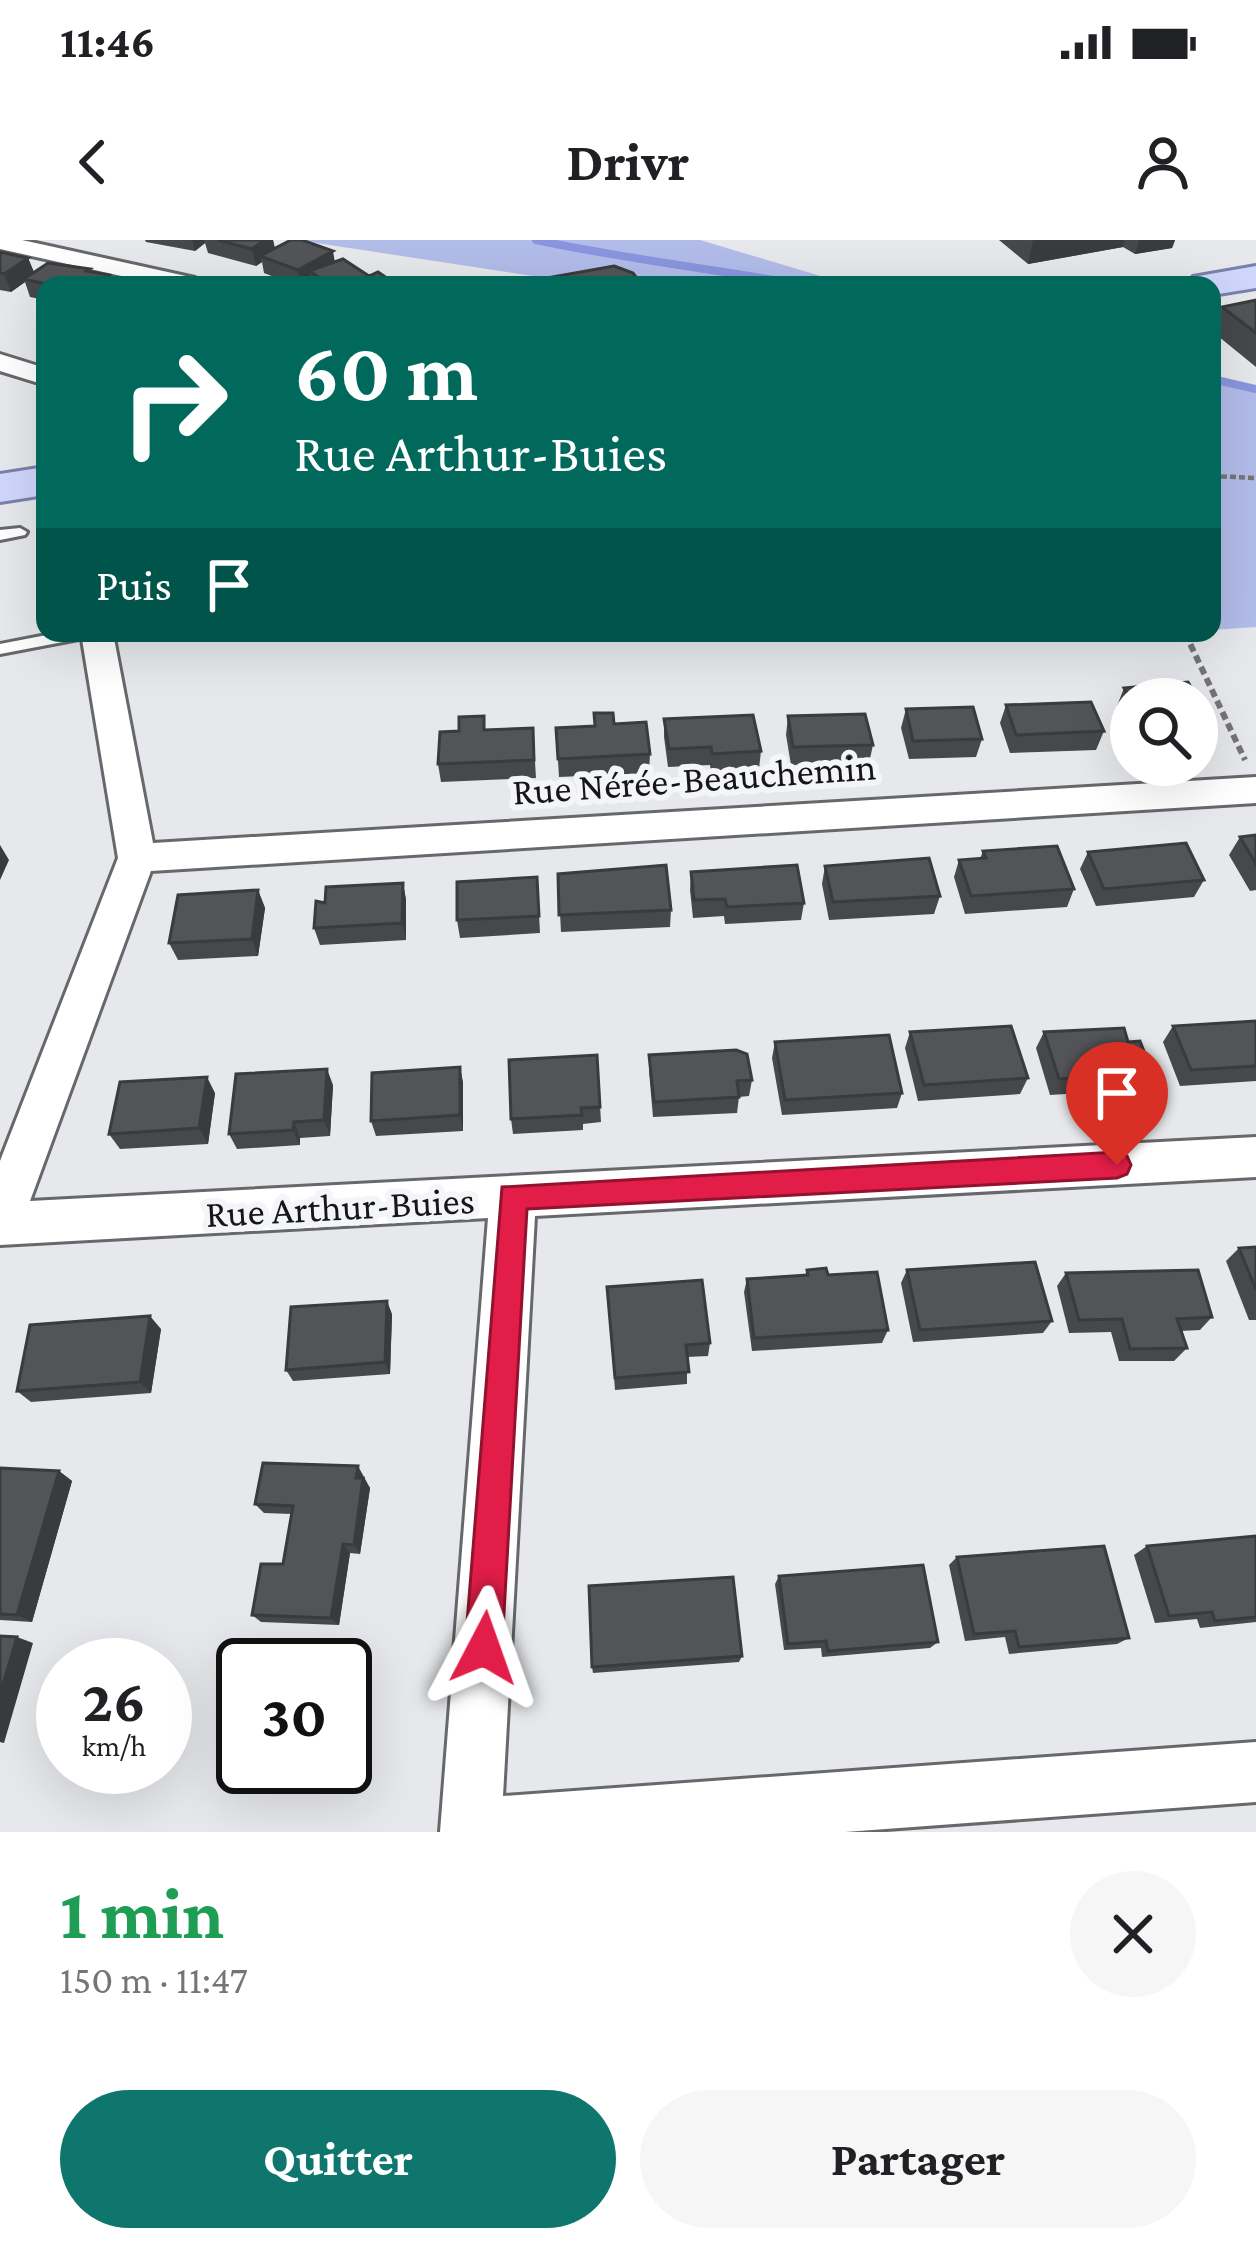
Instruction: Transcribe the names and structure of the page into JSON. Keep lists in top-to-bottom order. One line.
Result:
{"streets":{"street":["Rue Nérée-Beauchemin","Rue Arthur-Buies"]},"page":{"status":"11:46","header":"Drivr","turn":["60 m","Rue Arthur-Buies"],"then":"Puis","speed":"26 km/h","limit":"30","heading":["1 min","150 m · 11:47"],"buttons":["Quitter","Partager"]}}
